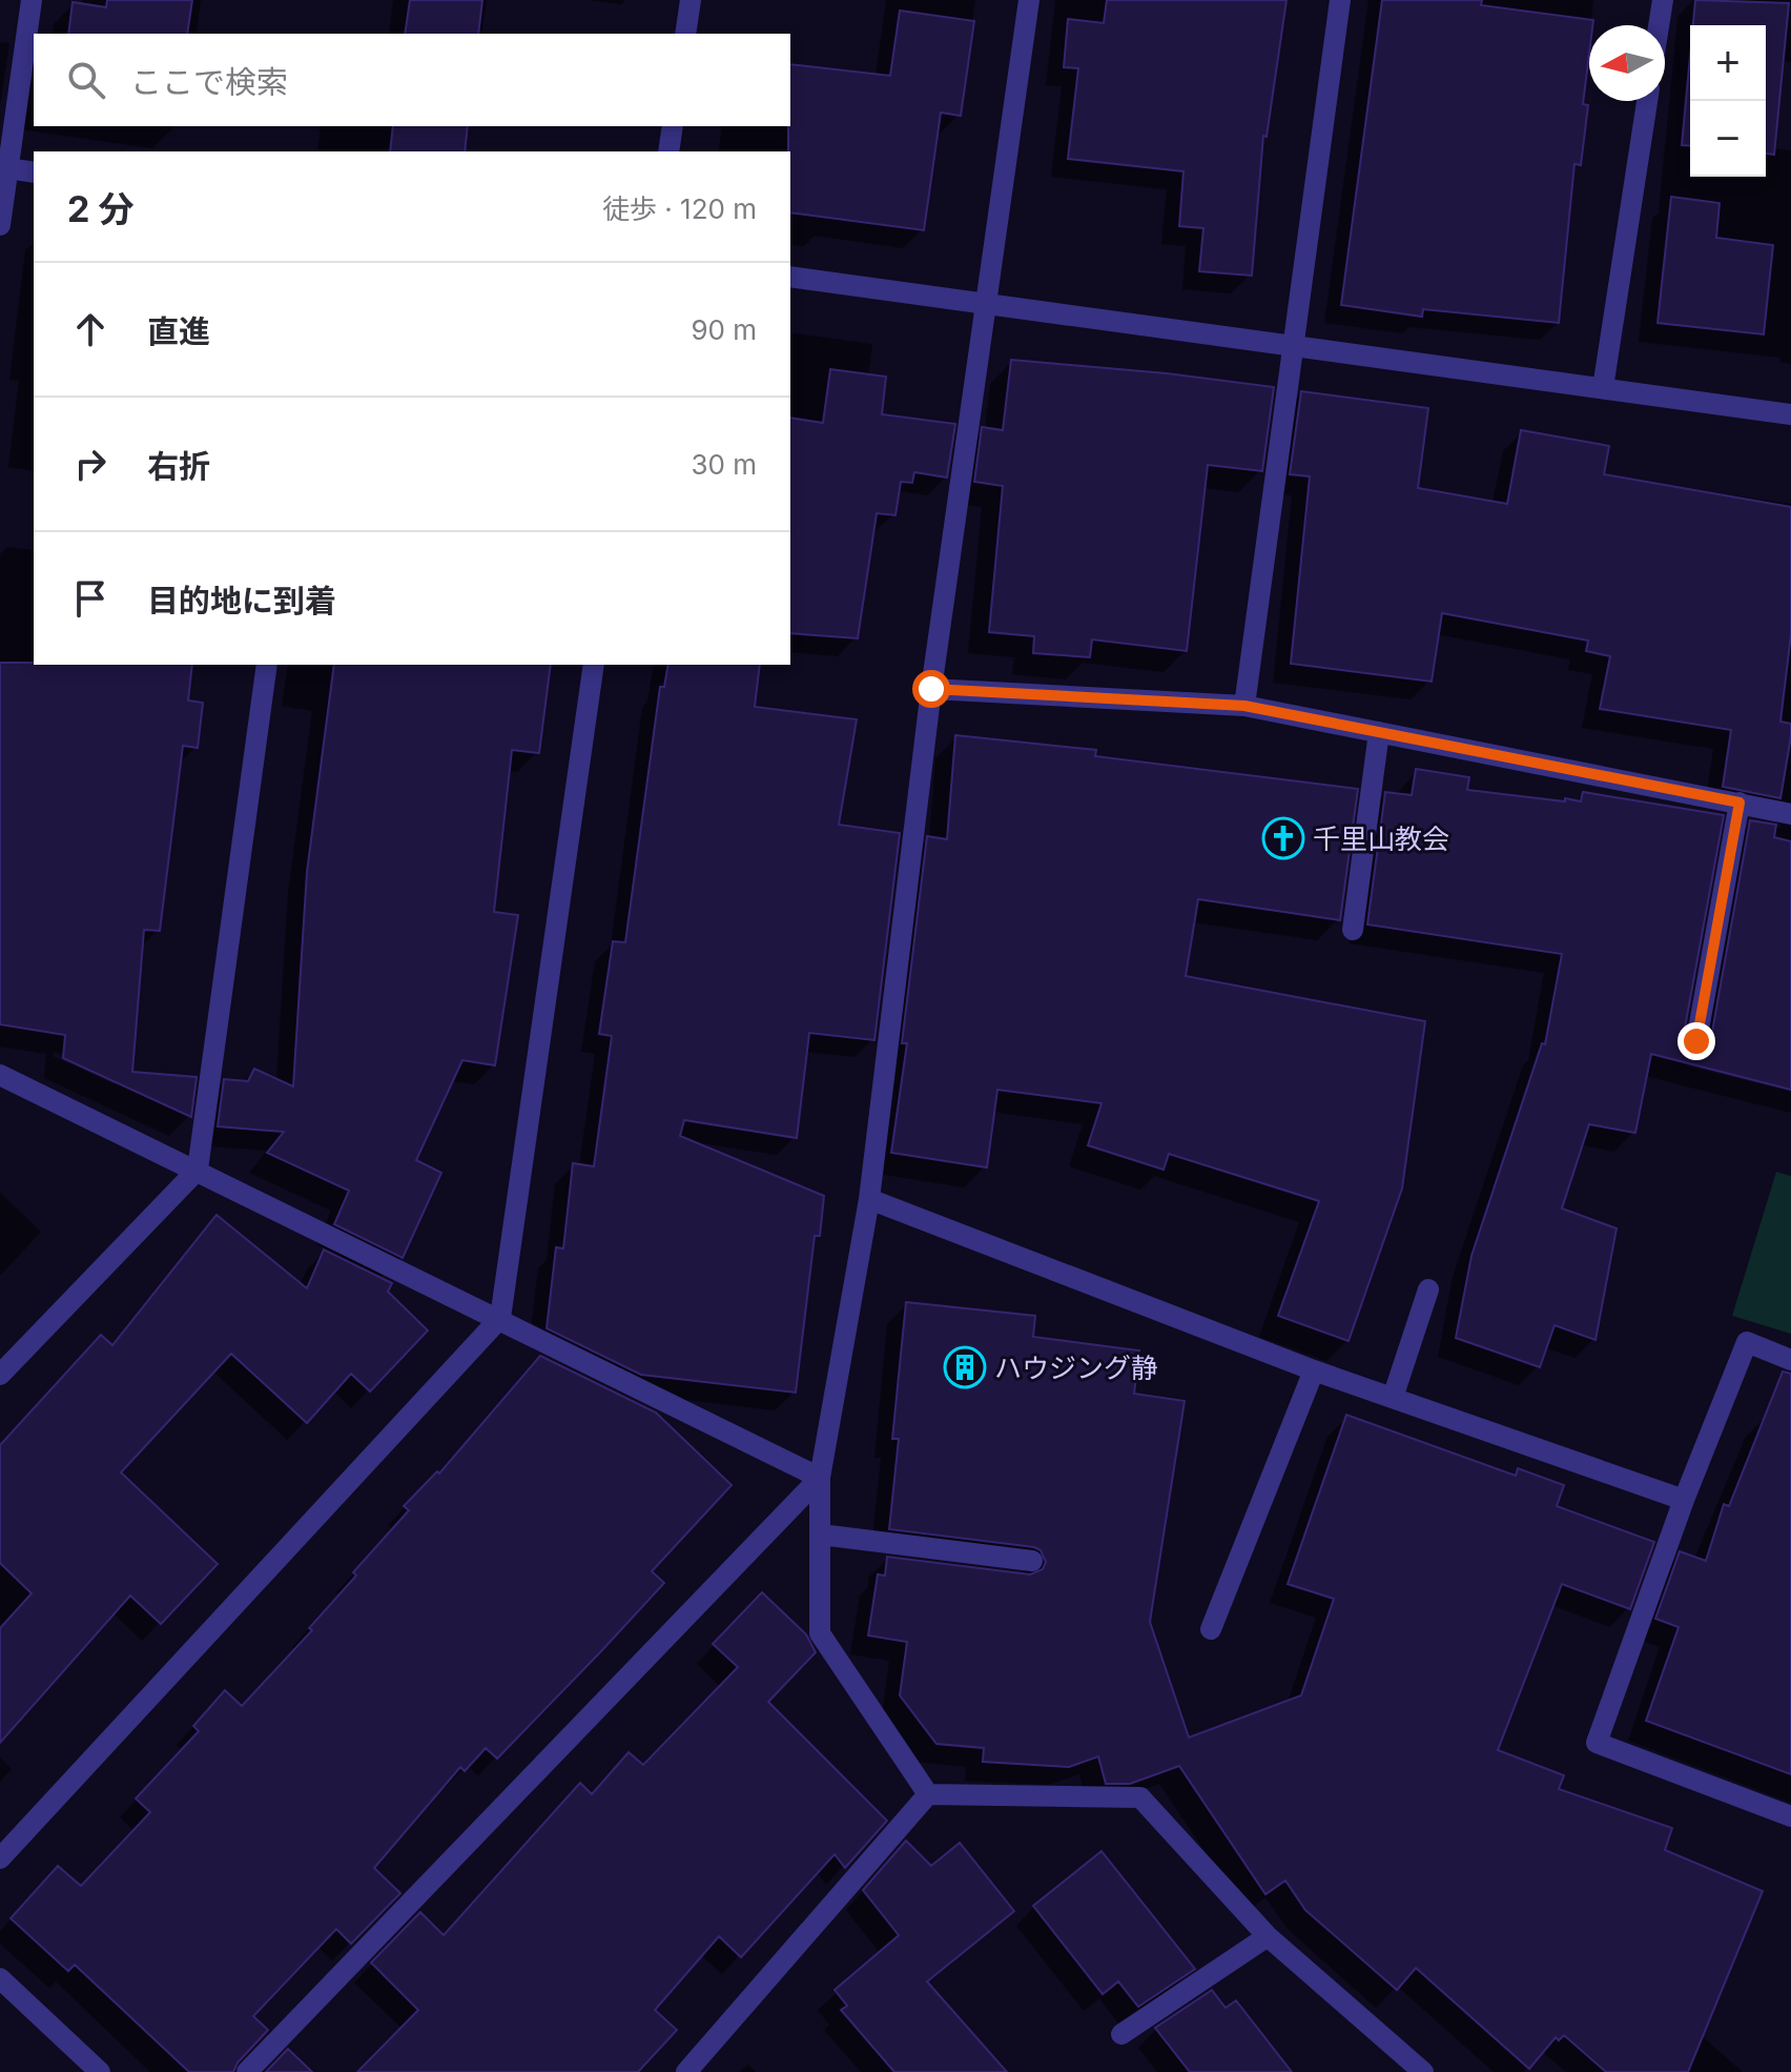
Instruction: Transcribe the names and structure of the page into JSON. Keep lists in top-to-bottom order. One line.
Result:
{"places":{"church":["千里山教会"],"building":["ハウジング静"]},"north":"left","page":{"map_buttons":["+","−"],"search":"ここで検索","heading":["2 分","徒歩 · 120 m"],"list":[["直進","90 m"],["右折","30 m"],"目的地に到着"]}}
